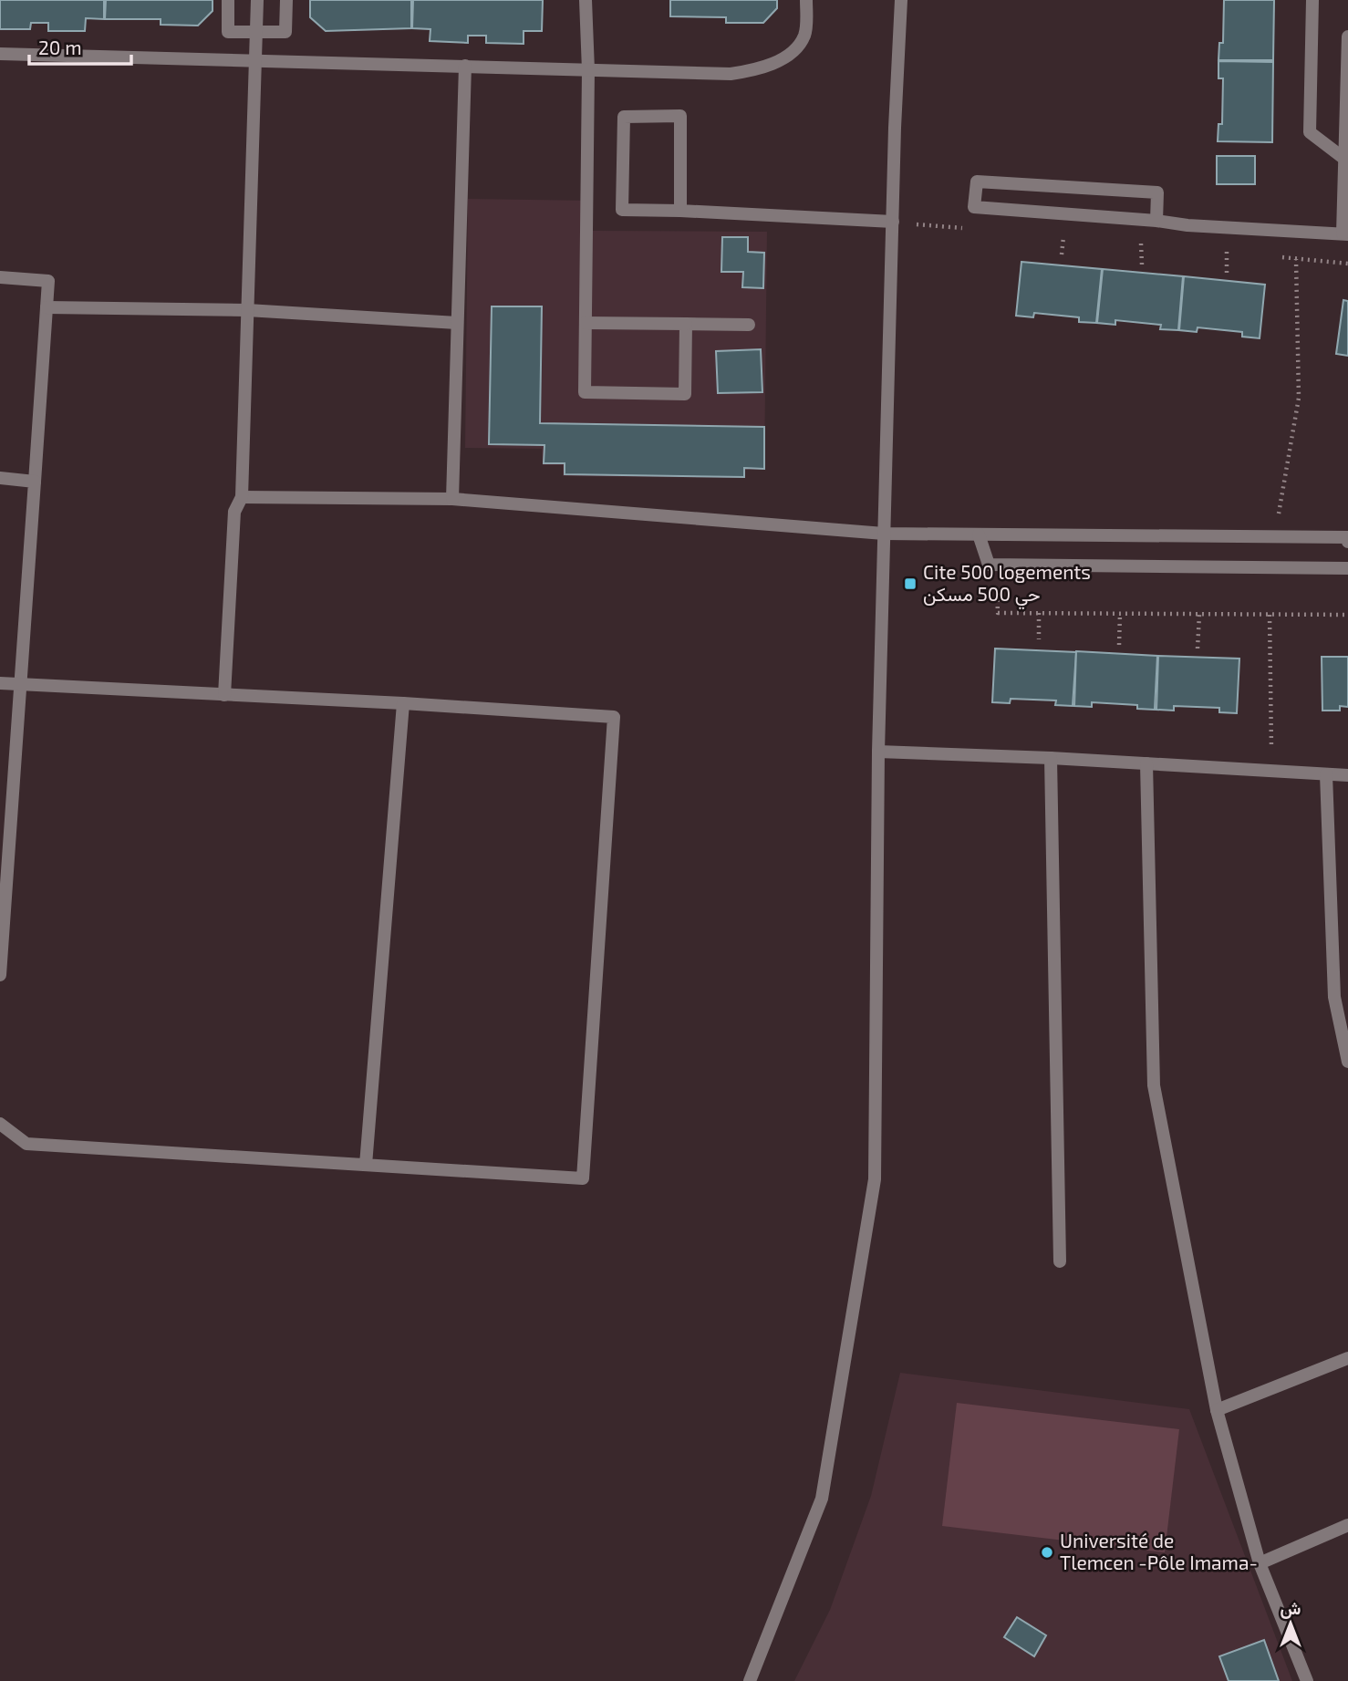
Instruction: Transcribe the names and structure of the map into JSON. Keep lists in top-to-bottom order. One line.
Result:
{"places":{"transit":["Cite 500 logements حي 500 مسكن"],"other":["Université de Tlemcen -Pôle Imama-"]},"scale_bar":"20 m","north":"top"}
